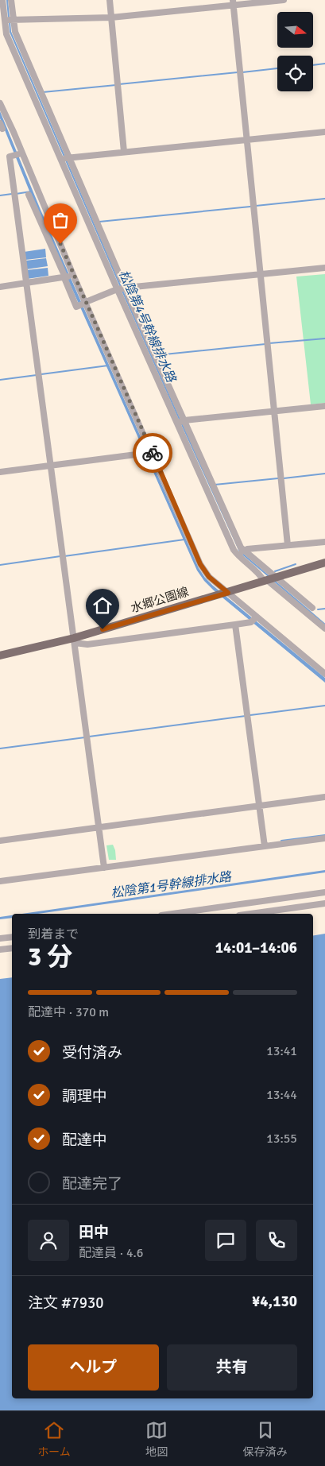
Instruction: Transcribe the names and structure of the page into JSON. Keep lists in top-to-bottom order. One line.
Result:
{"streets":{"main road":["水郷公園線"]},"water":["松陰第4号幹線排水路","松陰第1号幹線排水路"],"north":"right","page":{"heading":["3 分","到着まで","14:01–14:06"],"panel":["田中","配達員 · 4.6","注文 #7930","¥4,130"],"bar":"配達中 · 370 m","list":[["受付済み","13:41"],["調理中","13:44"],["配達中","13:55"],"配達完了"],"buttons":["ヘルプ","共有"],"tabs":["ホーム","地図","保存済み"]}}
